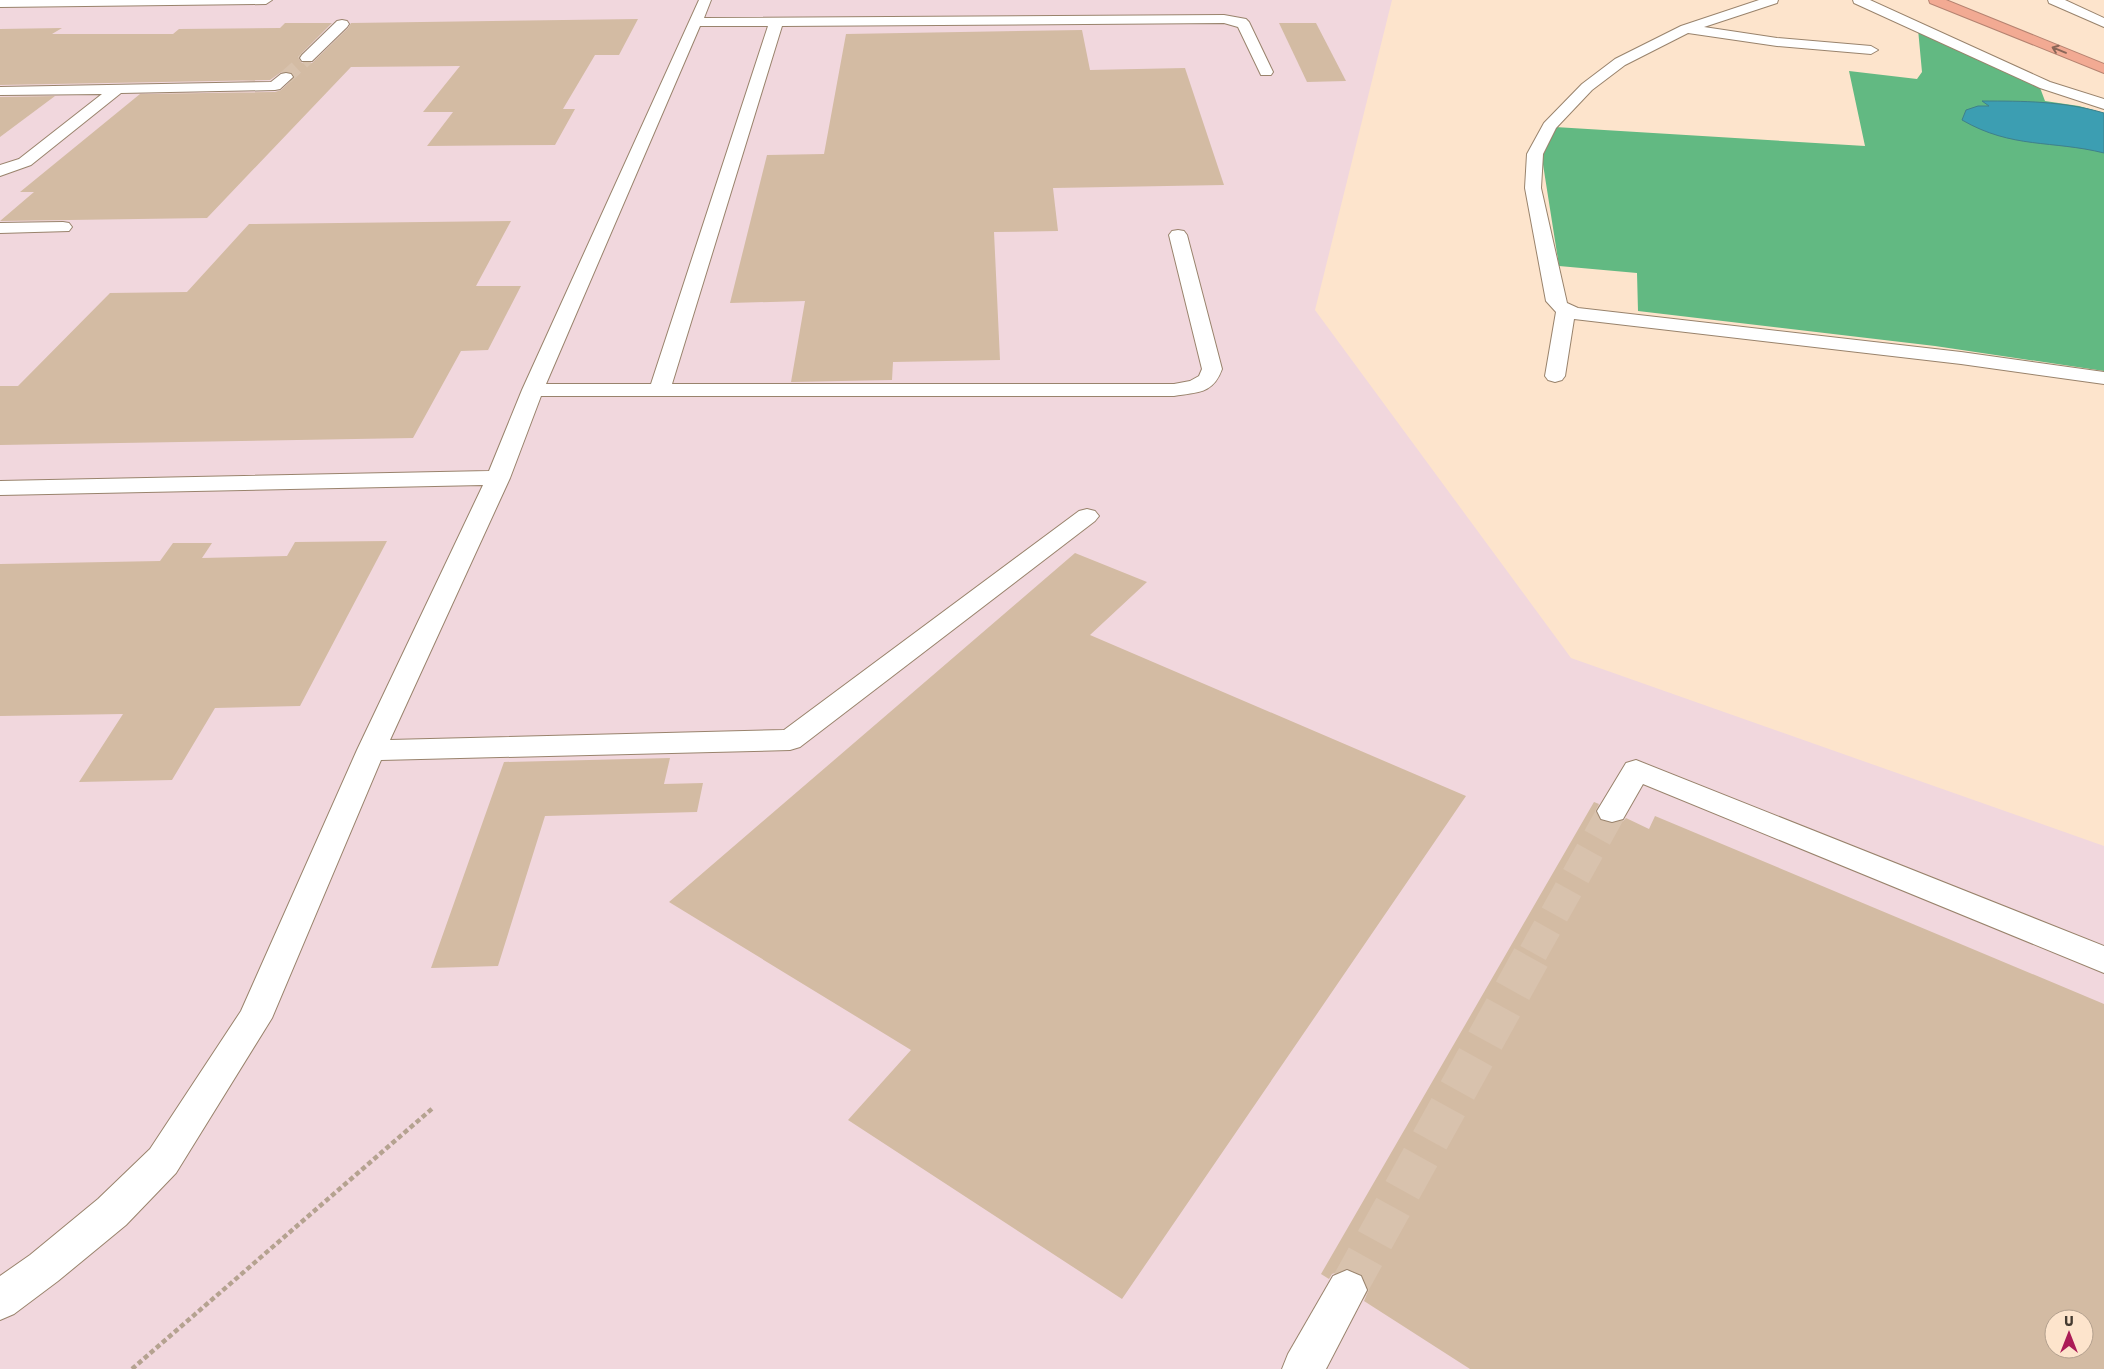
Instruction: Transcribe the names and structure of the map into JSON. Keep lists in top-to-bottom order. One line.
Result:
{"north":"top"}
